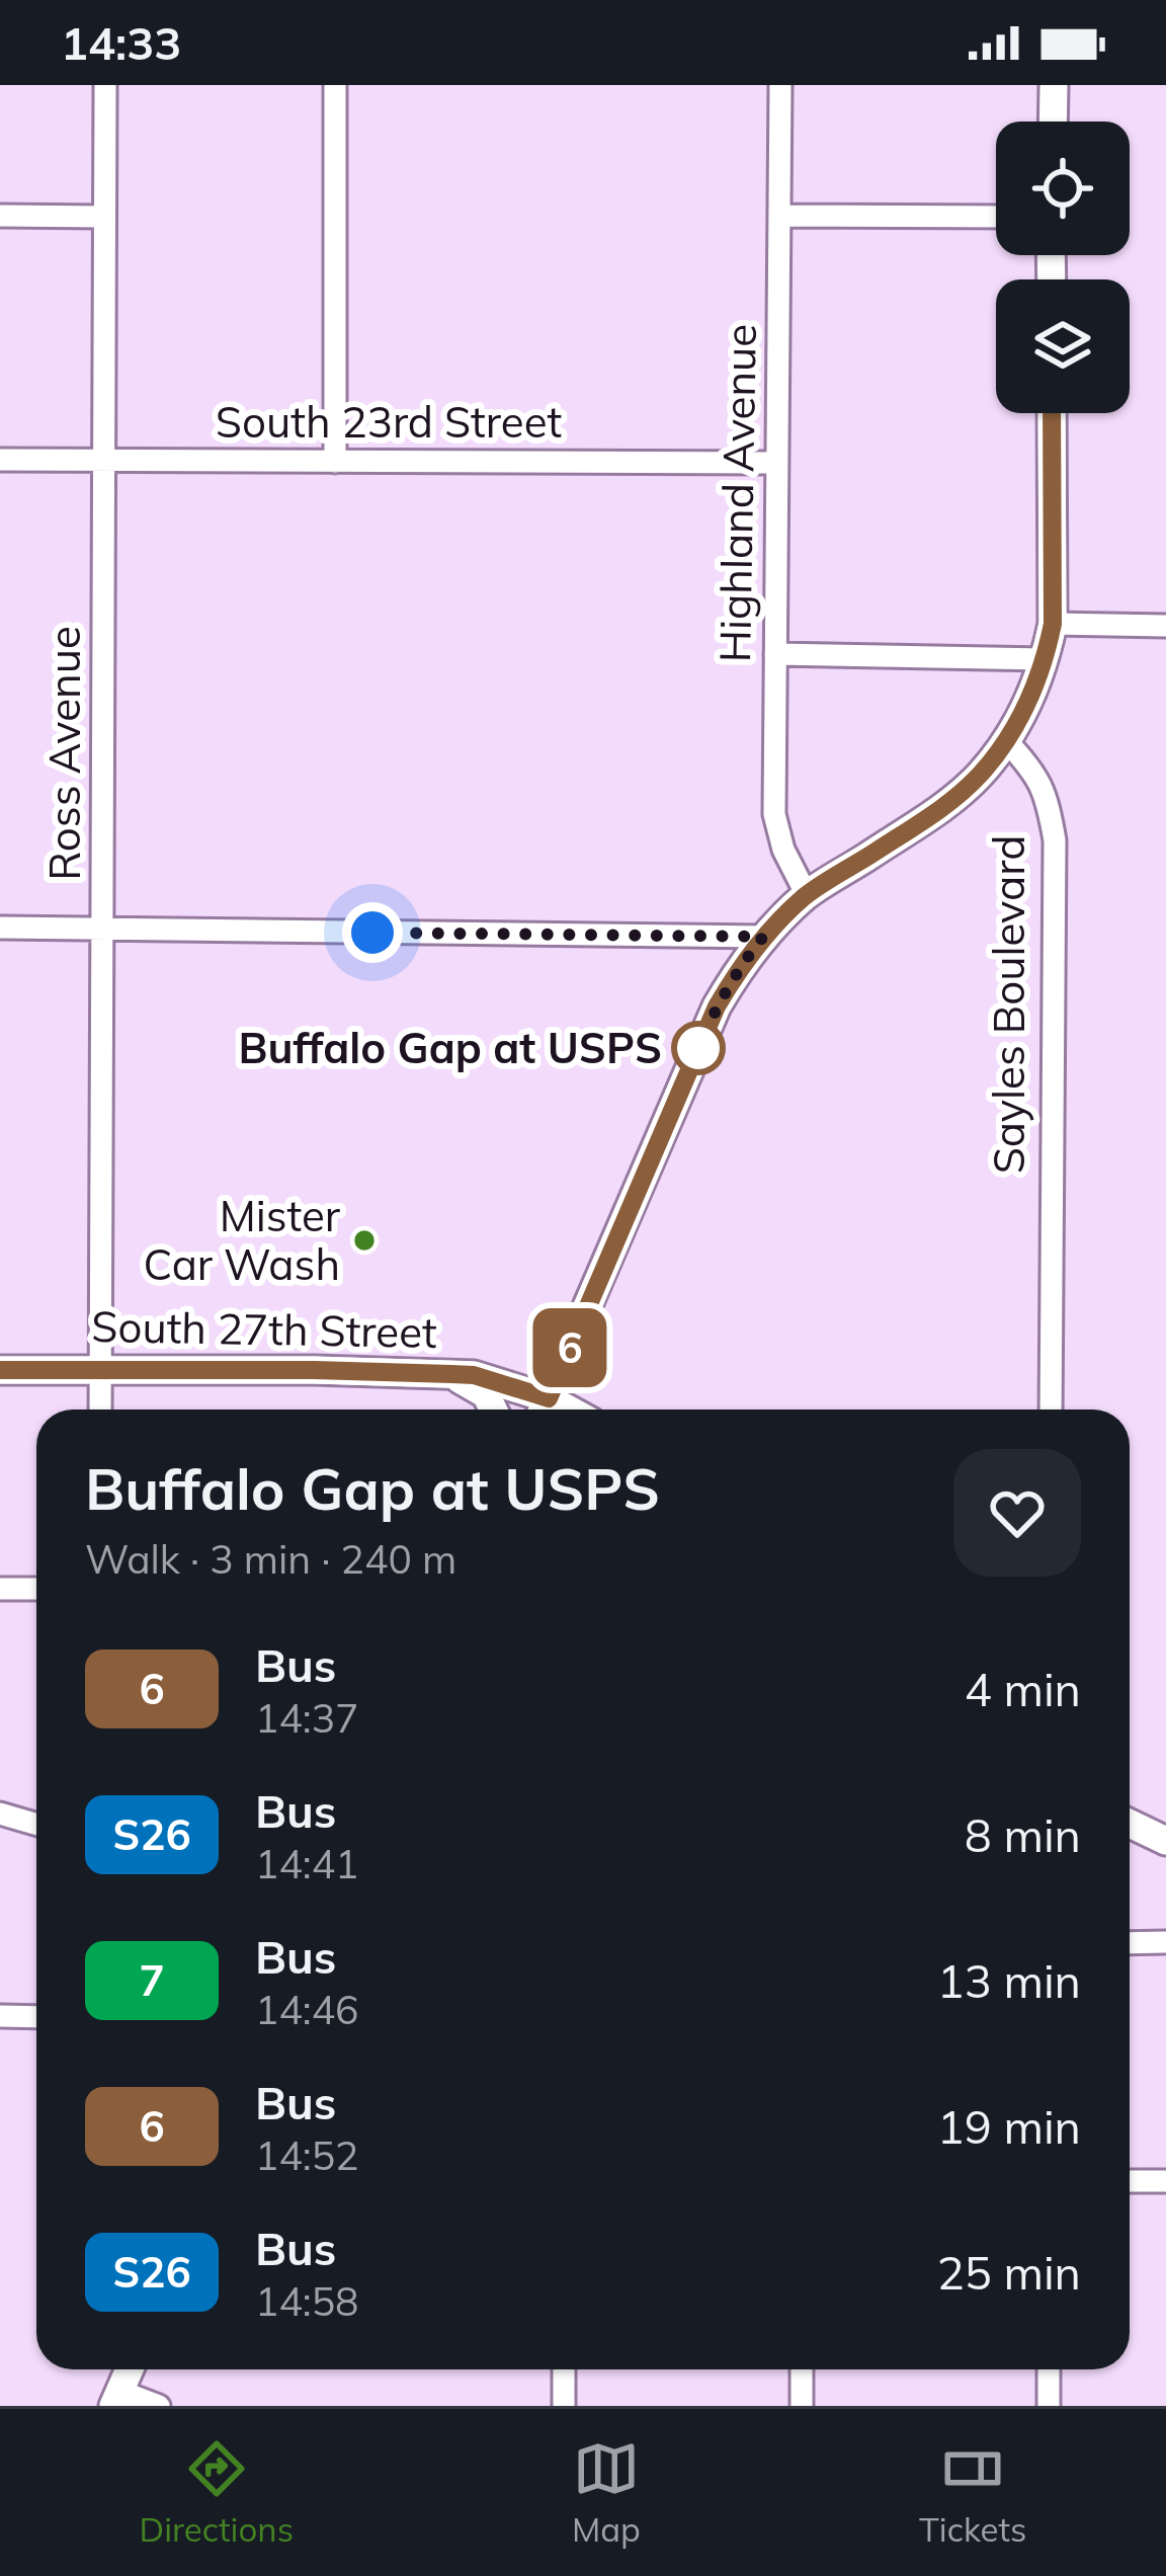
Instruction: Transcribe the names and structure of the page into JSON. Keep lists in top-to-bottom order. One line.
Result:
{"streets":{"main road":["South 27th Street"],"street":["South 23rd Street","Highland Avenue","Ross Avenue","Sayles Boulevard"]},"crossings":[["South 23rd Street","Highland Avenue"],["South 23rd Street","Ross Avenue"],["Ross Avenue","South 27th Street"]],"places":["Buffalo Gap at USPS","Mister Car Wash"],"lines":["bus line 6"],"page":{"status":"14:33","on_map":"6","heading":["Buffalo Gap at USPS","Walk · 3 min · 240 m"],"list":[{"mark":"6","name":"Bus","note":"14:37","value":"4 min"},{"mark":"S26","name":"Bus","note":"14:41","value":"8 min"},{"mark":"7","name":"Bus","note":"14:46","value":"13 min"},{"mark":"6","name":"Bus","note":"14:52","value":"19 min"},{"mark":"S26","name":"Bus","note":"14:58","value":"25 min"}],"tabs":["Directions","Map","Tickets"]}}
